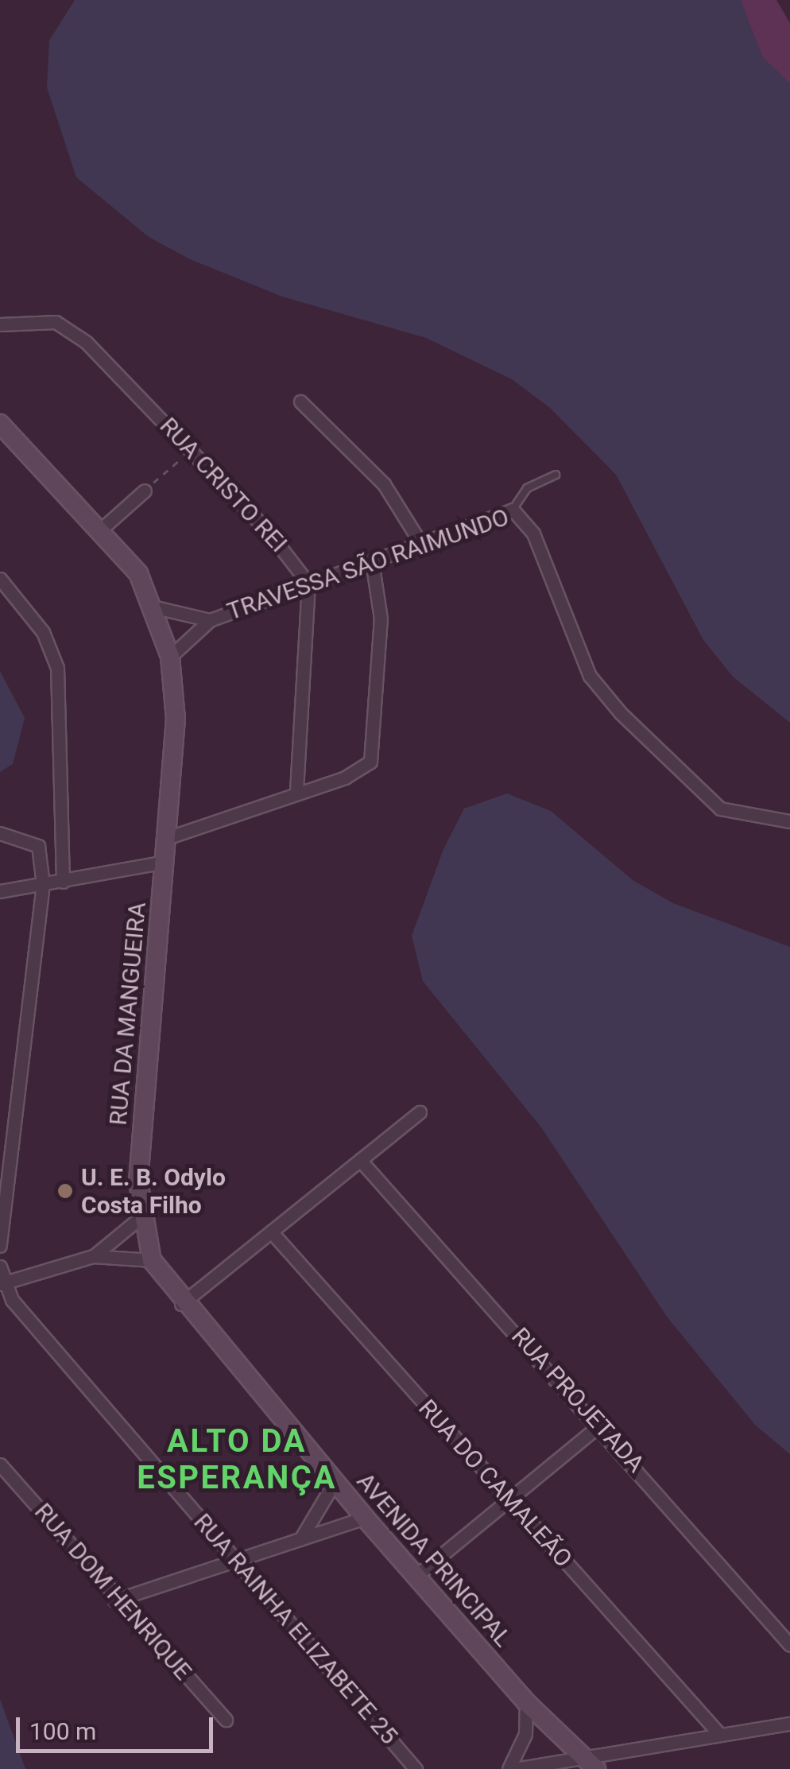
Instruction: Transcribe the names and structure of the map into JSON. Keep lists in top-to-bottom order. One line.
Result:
{"streets":{"street":["RUA CRISTO REI","TRAVESSA SÃO RAIMUNDO","RUA DA MANGUEIRA","RUA PROJETADA","RUA DO CAMALEÃO","AVENIDA PRINCIPAL","RUA DOM HENRIQUE","RUA RAINHA ELIZABETE 25"]},"crossings":[["RUA CRISTO REI","TRAVESSA SÃO RAIMUNDO"],["TRAVESSA SÃO RAIMUNDO","RUA DA MANGUEIRA"],["RUA DA MANGUEIRA","AVENIDA PRINCIPAL"]],"districts":["ALTO DA ESPERANÇA"],"places":["U. E. B. Odylo Costa Filho"],"scale_bar":"100 m"}
